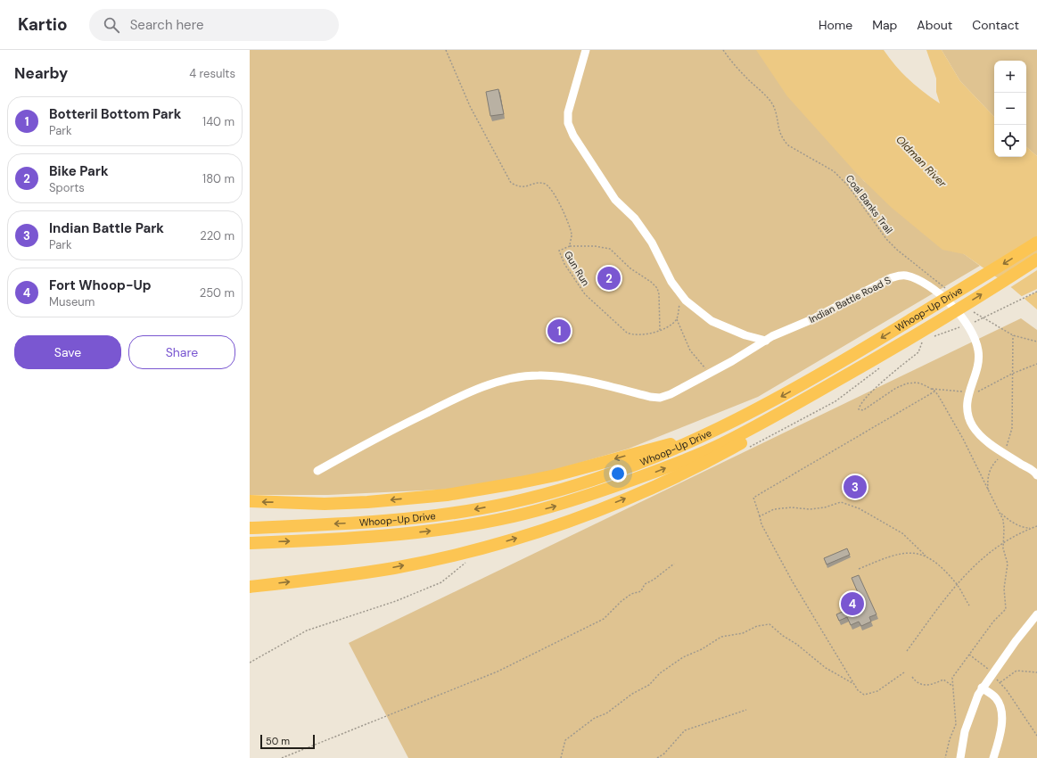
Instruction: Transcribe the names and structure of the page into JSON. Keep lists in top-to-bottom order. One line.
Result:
{"streets":{"highway":["Whoop-Up Drive"],"street":["Indian Battle Road S"],"path":["Coal Banks Trail","Gun Run"]},"water":["Oldman River"],"scale_bar":"50 m","page":{"header":"Kartio","search":"Search here","nav":["Home","Map","About","Contact"],"heading":["Nearby","4 results"],"map_buttons":["+","−"],"list":[{"mark":"1","name":"Botteril Bottom Park","note":"Park","value":"140 m"},{"mark":"2","name":"Bike Park","note":"Sports","value":"180 m"},{"mark":"3","name":"Indian Battle Park","note":"Park","value":"220 m"},{"mark":"4","name":"Fort Whoop-Up","note":"Museum","value":"250 m"}],"pins":["2","1","3","4"],"buttons":["Save","Share"],"scale":"50 m"}}
